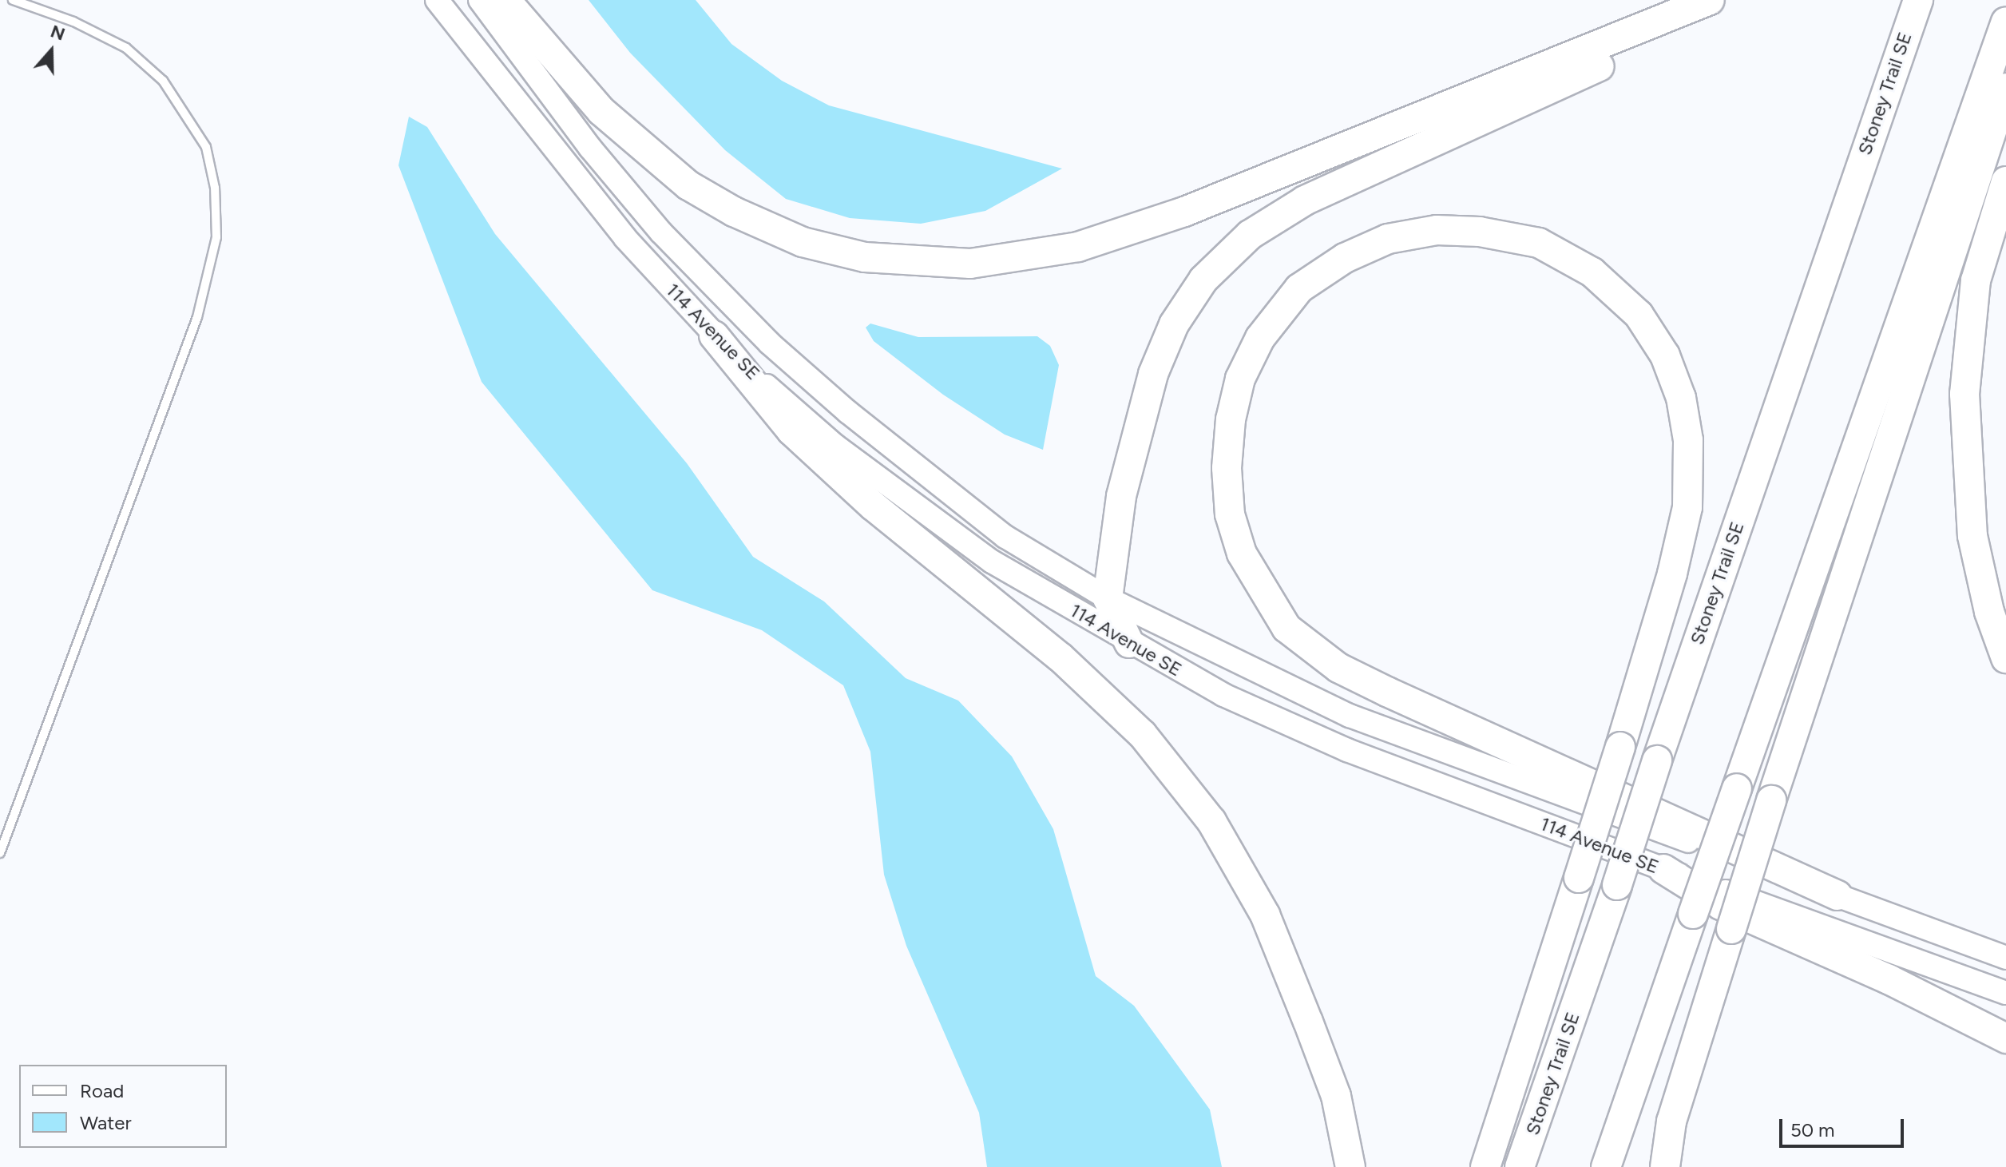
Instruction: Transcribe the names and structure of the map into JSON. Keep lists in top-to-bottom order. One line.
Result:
{"streets":{"highway":["Stoney Trail SE"],"main road":["114 Avenue SE"]},"legend":["Road","Water"],"scale_bar":"50 m","north":"top"}
